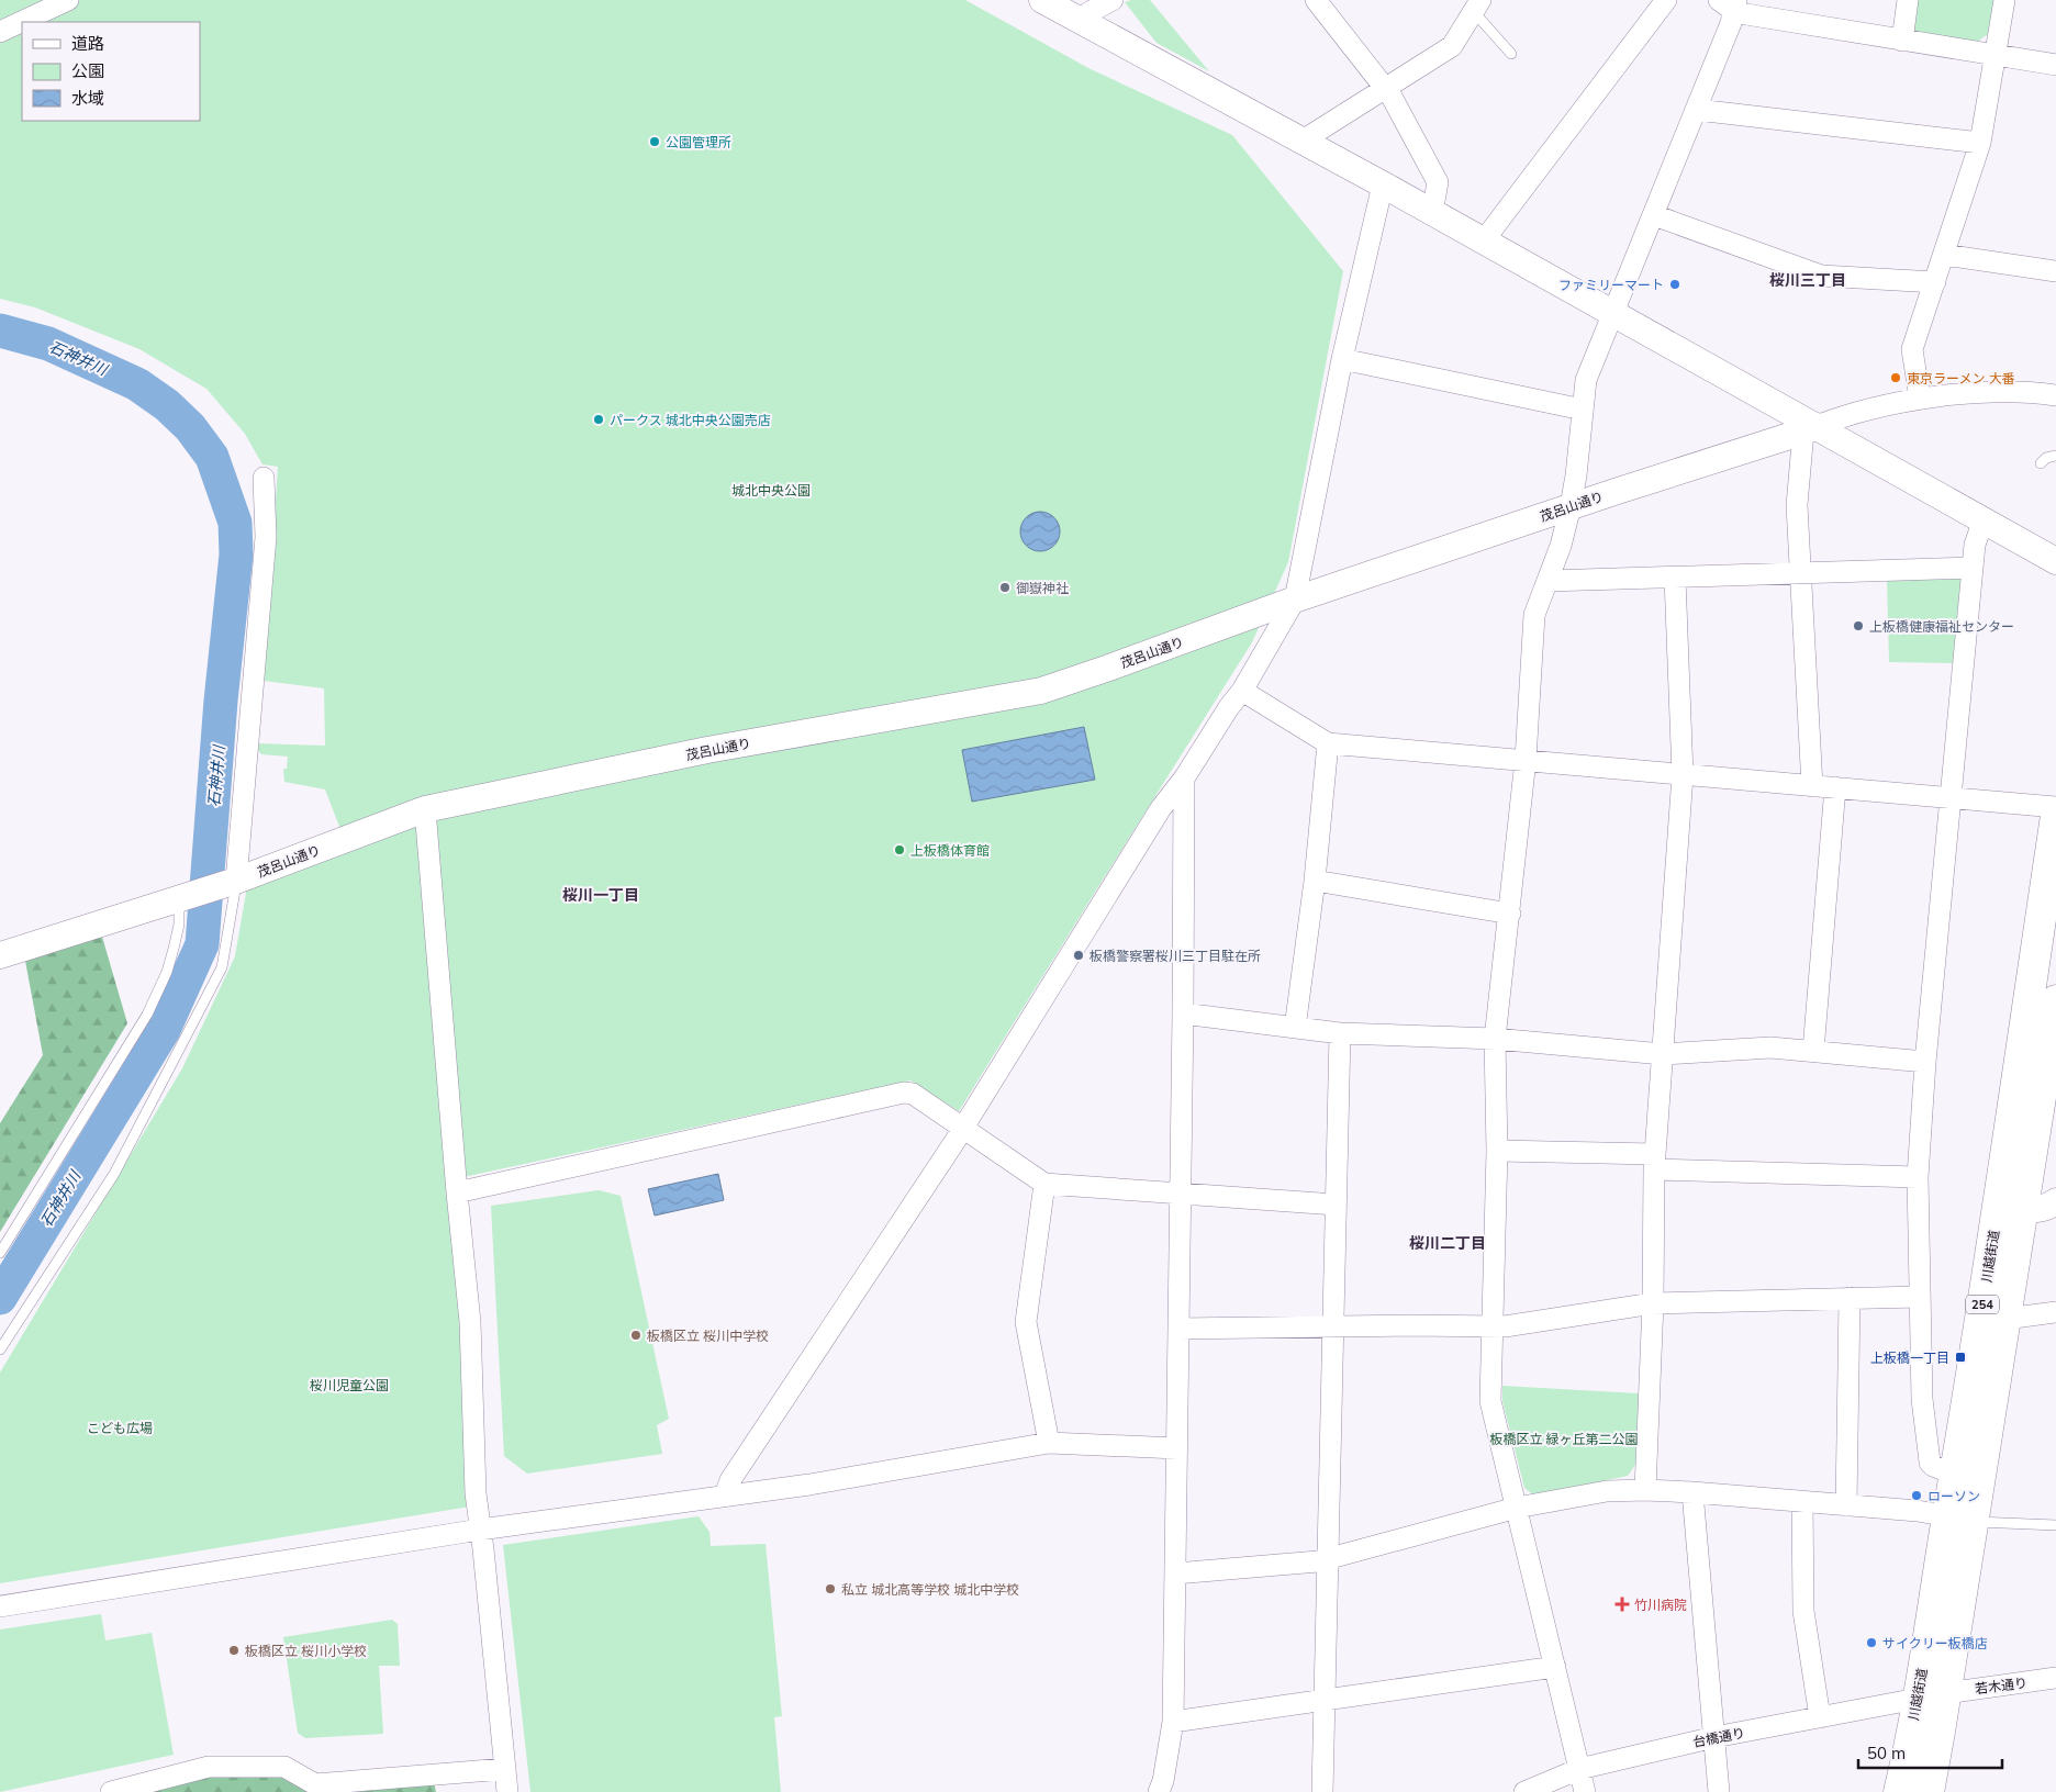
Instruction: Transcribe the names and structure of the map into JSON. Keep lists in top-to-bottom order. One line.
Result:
{"streets":{"highway":["川越街道","254"],"street":["茂呂山通り","若木通り","台橋通り"]},"crossings":[["川越街道","若木通り"],["川越街道","台橋通り"],["若木通り","台橋通り"]],"districts":["桜川三丁目","桜川一丁目","桜川二丁目"],"water":["石神井川"],"parks":["城北中央公園","桜川児童公園","こども広場","板橋区立 緑ヶ丘第二公園"],"places":{"other":["公園管理所","ファミリーマート","東京ラーメン 大番","パークス 城北中央公園売店","御嶽神社","上板橋健康福祉センター","上板橋体育館","板橋警察署桜川三丁目駐在所","板橋区立 桜川中学校","ローソン","私立 城北高等学校 城北中学校","サイクリー板橋店","板橋区立 桜川小学校"],"transit":["上板橋一丁目"],"health":["竹川病院"]},"legend":["道路","公園","水域"],"scale_bar":"50 m"}
